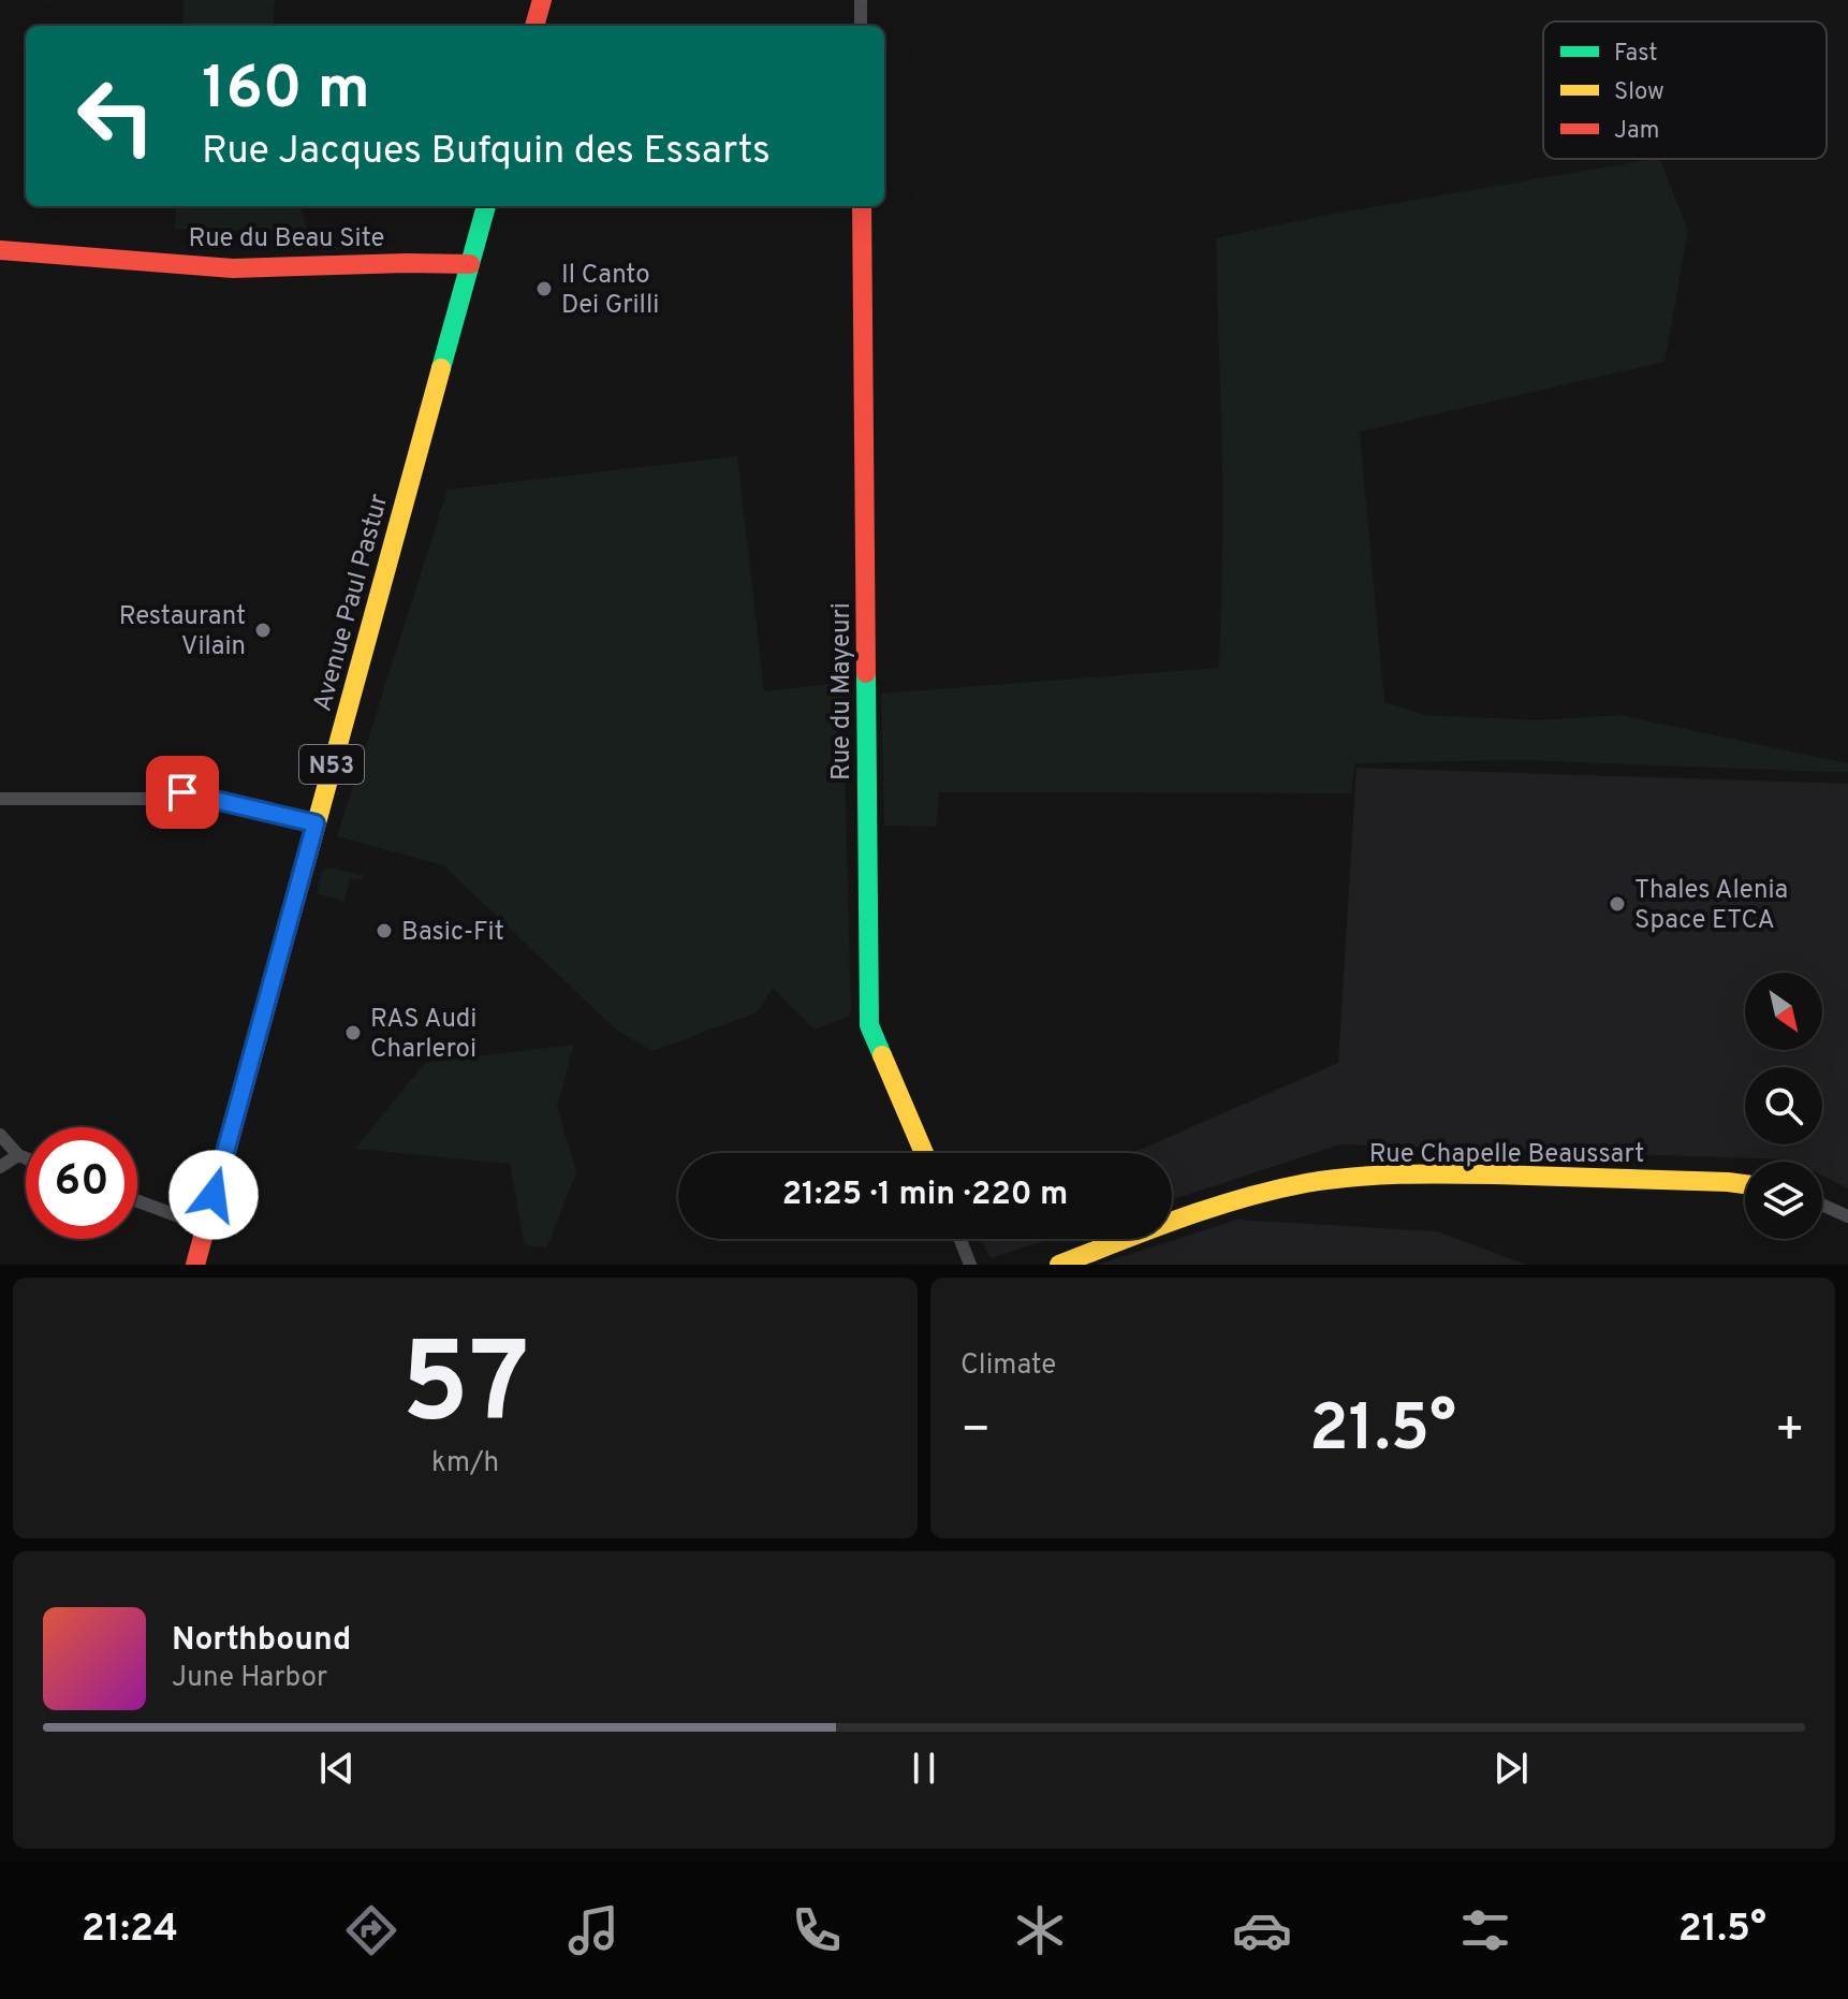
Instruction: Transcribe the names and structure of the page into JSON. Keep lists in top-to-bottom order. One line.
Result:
{"streets":{"street":["Rue du Beau Site","Avenue Paul Pastur","Rue du Mayeuri","N53","Rue Chapelle Beaussart"]},"crossings":[["Rue du Beau Site","Avenue Paul Pastur"]],"places":["Il Canto Dei Grilli","Restaurant Vilain","Thales Alenia Space ETCA","Basic-Fit","RAS Audi Charleroi"],"legend":["Fast","Slow","Jam"],"north":"bottom right","page":{"turn":["160 m","Rue Jacques Bufquin des Essarts"],"limit":"60","trip":"21:25 · 1 min · 220 m","tile":[["57","km/h"],"Climate"],"heat":["−","21.5°","+"],"song":["Northbound","June Harbor"],"tabs":["21:24","21.5°"]}}
